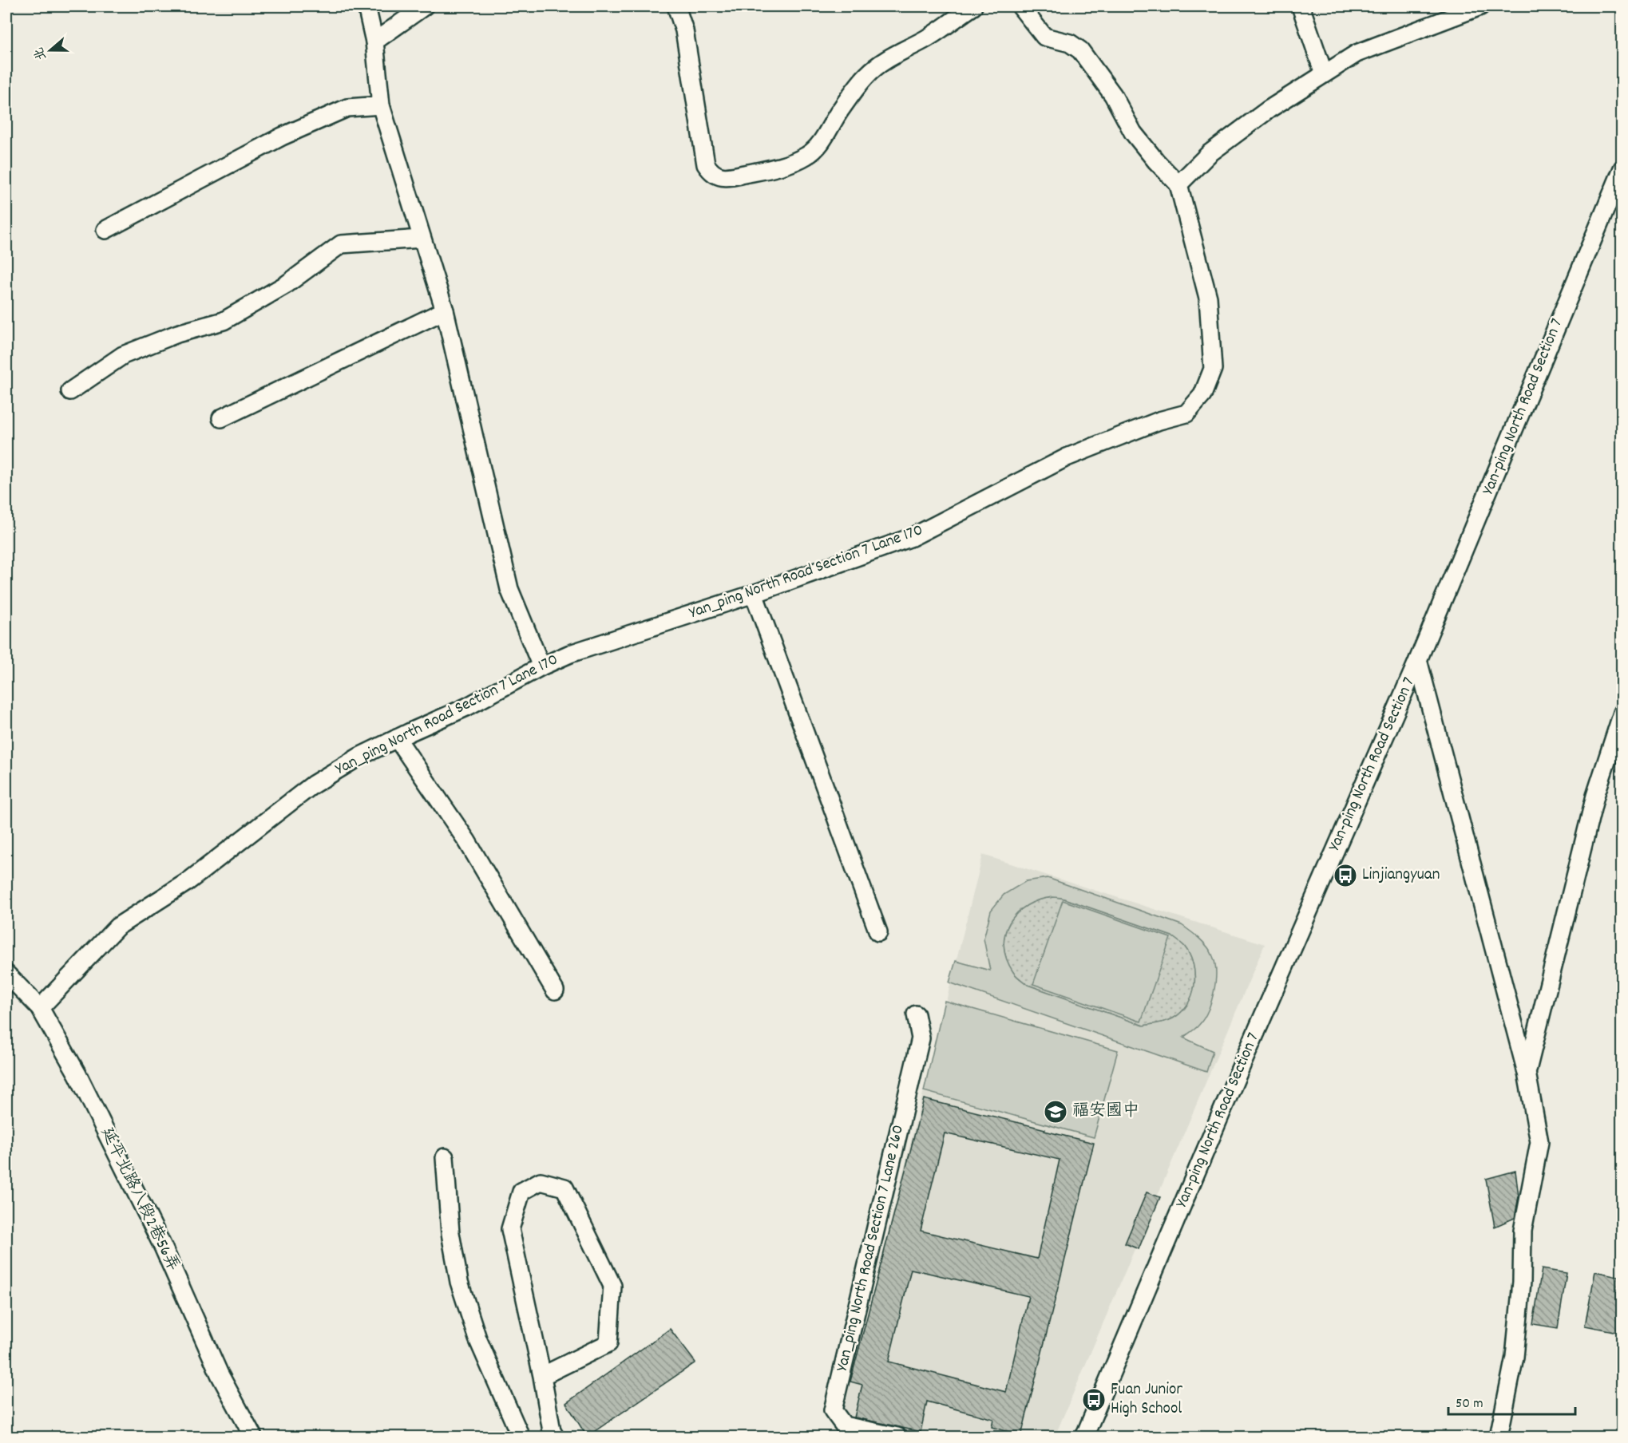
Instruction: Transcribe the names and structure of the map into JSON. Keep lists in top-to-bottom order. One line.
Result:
{"streets":{"street":["Yan-ping North Road Section 7","Yan_ping North Road Section 7 Lane 170","延平北路八段2巷56弄","Yan_ping North Road Section 7 Lane 260"]},"crossings":[["Yan_ping North Road Section 7 Lane 170","延平北路八段2巷56弄"]],"places":{"bus stop":["Linjiangyuan","Fuan Junior High School"],"school or university":["福安國中"]},"scale_bar":"50 m","north":"left"}
